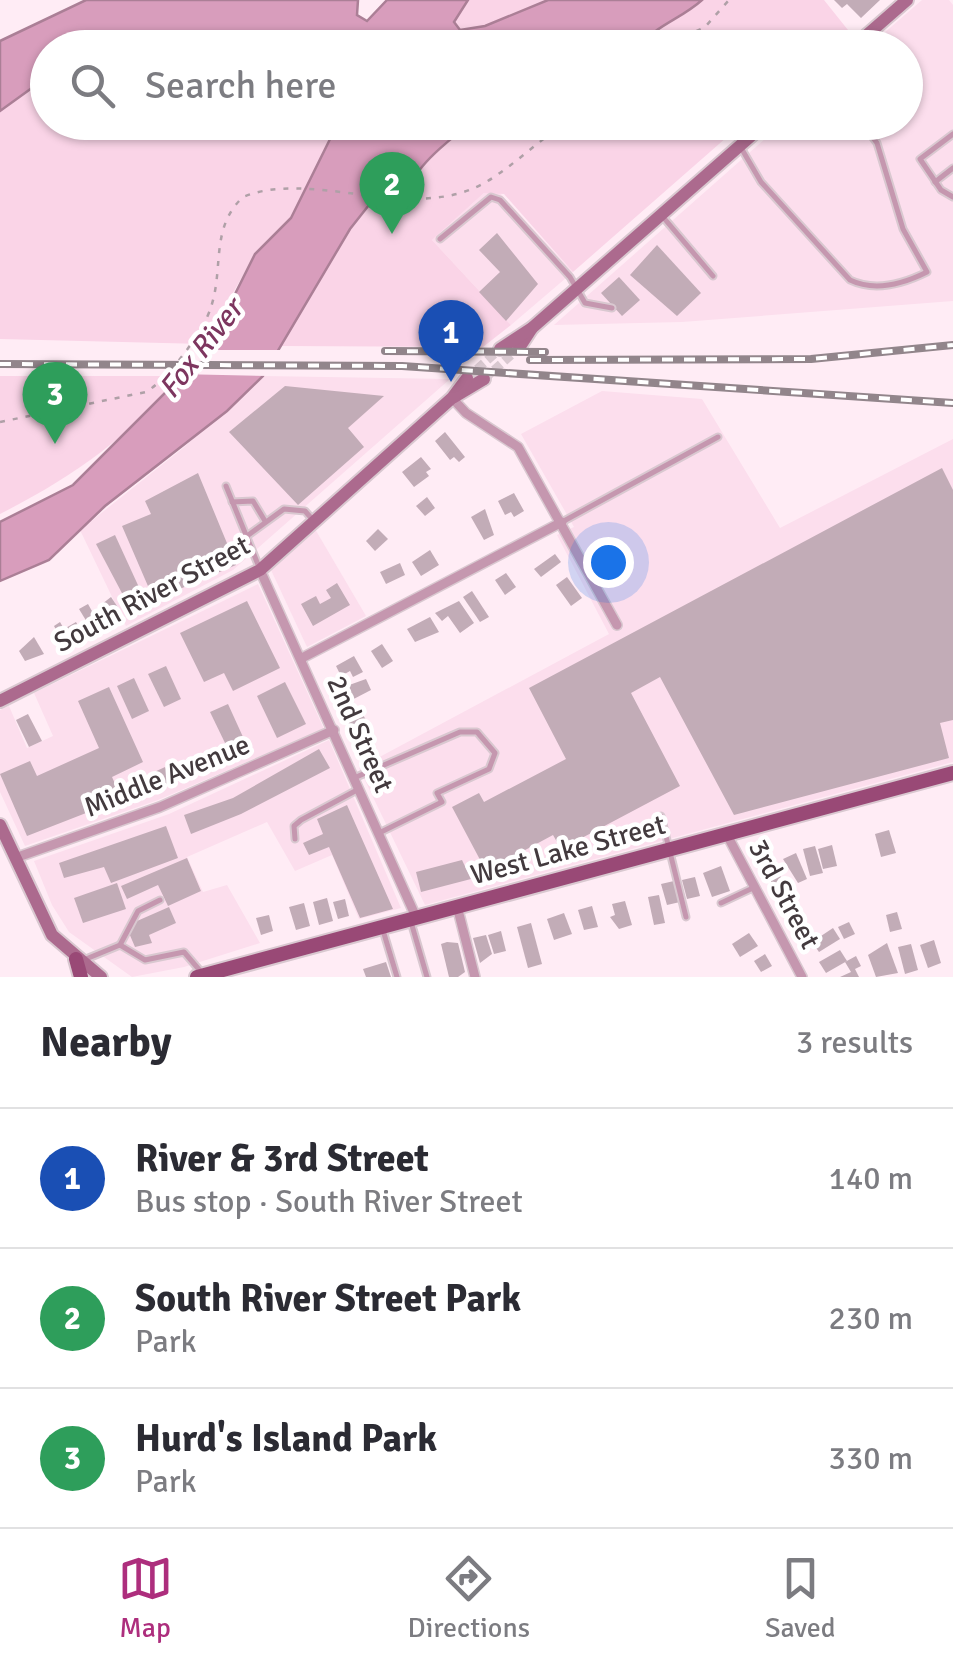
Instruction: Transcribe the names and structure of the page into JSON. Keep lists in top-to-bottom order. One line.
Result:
{"streets":{"main road":["West Lake Street"],"street":["South River Street","2nd Street","Middle Avenue","3rd Street"]},"crossings":[["South River Street","2nd Street"],["2nd Street","Middle Avenue"],["2nd Street","West Lake Street"],["West Lake Street","3rd Street"]],"water":["Fox River"],"page":{"search":"Search here","pins":["2","1","3"],"heading":["Nearby","3 results"],"list":[{"mark":"1","name":"River & 3rd Street","note":"Bus stop · South River Street","value":"140 m"},{"mark":"2","name":"South River Street Park","note":"Park","value":"230 m"},{"mark":"3","name":"Hurd's Island Park","note":"Park","value":"330 m"}],"nav":["Map","Directions","Saved"]}}
